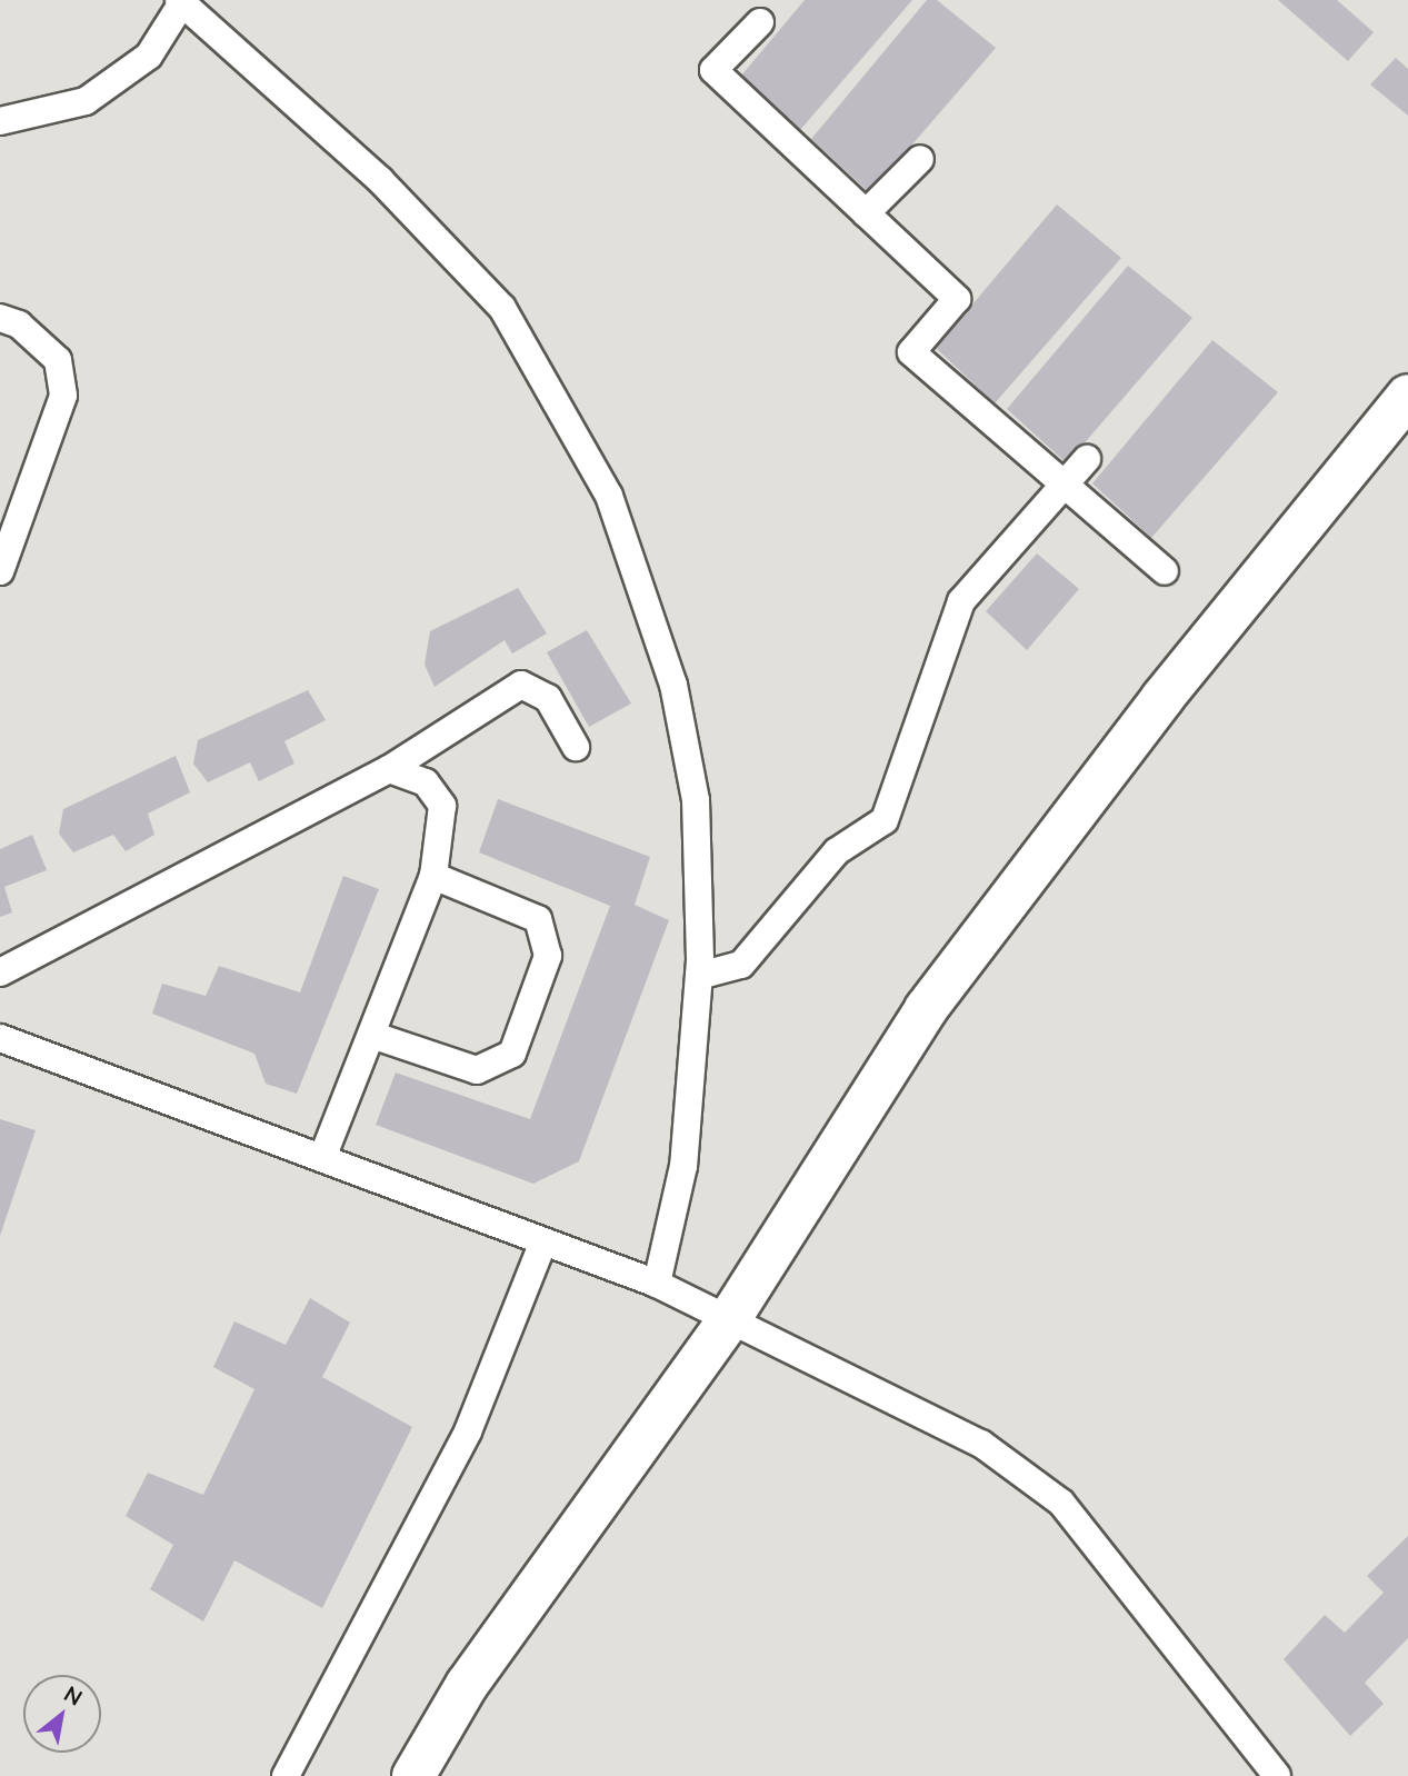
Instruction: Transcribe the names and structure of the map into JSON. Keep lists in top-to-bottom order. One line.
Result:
{"north":"top right"}
